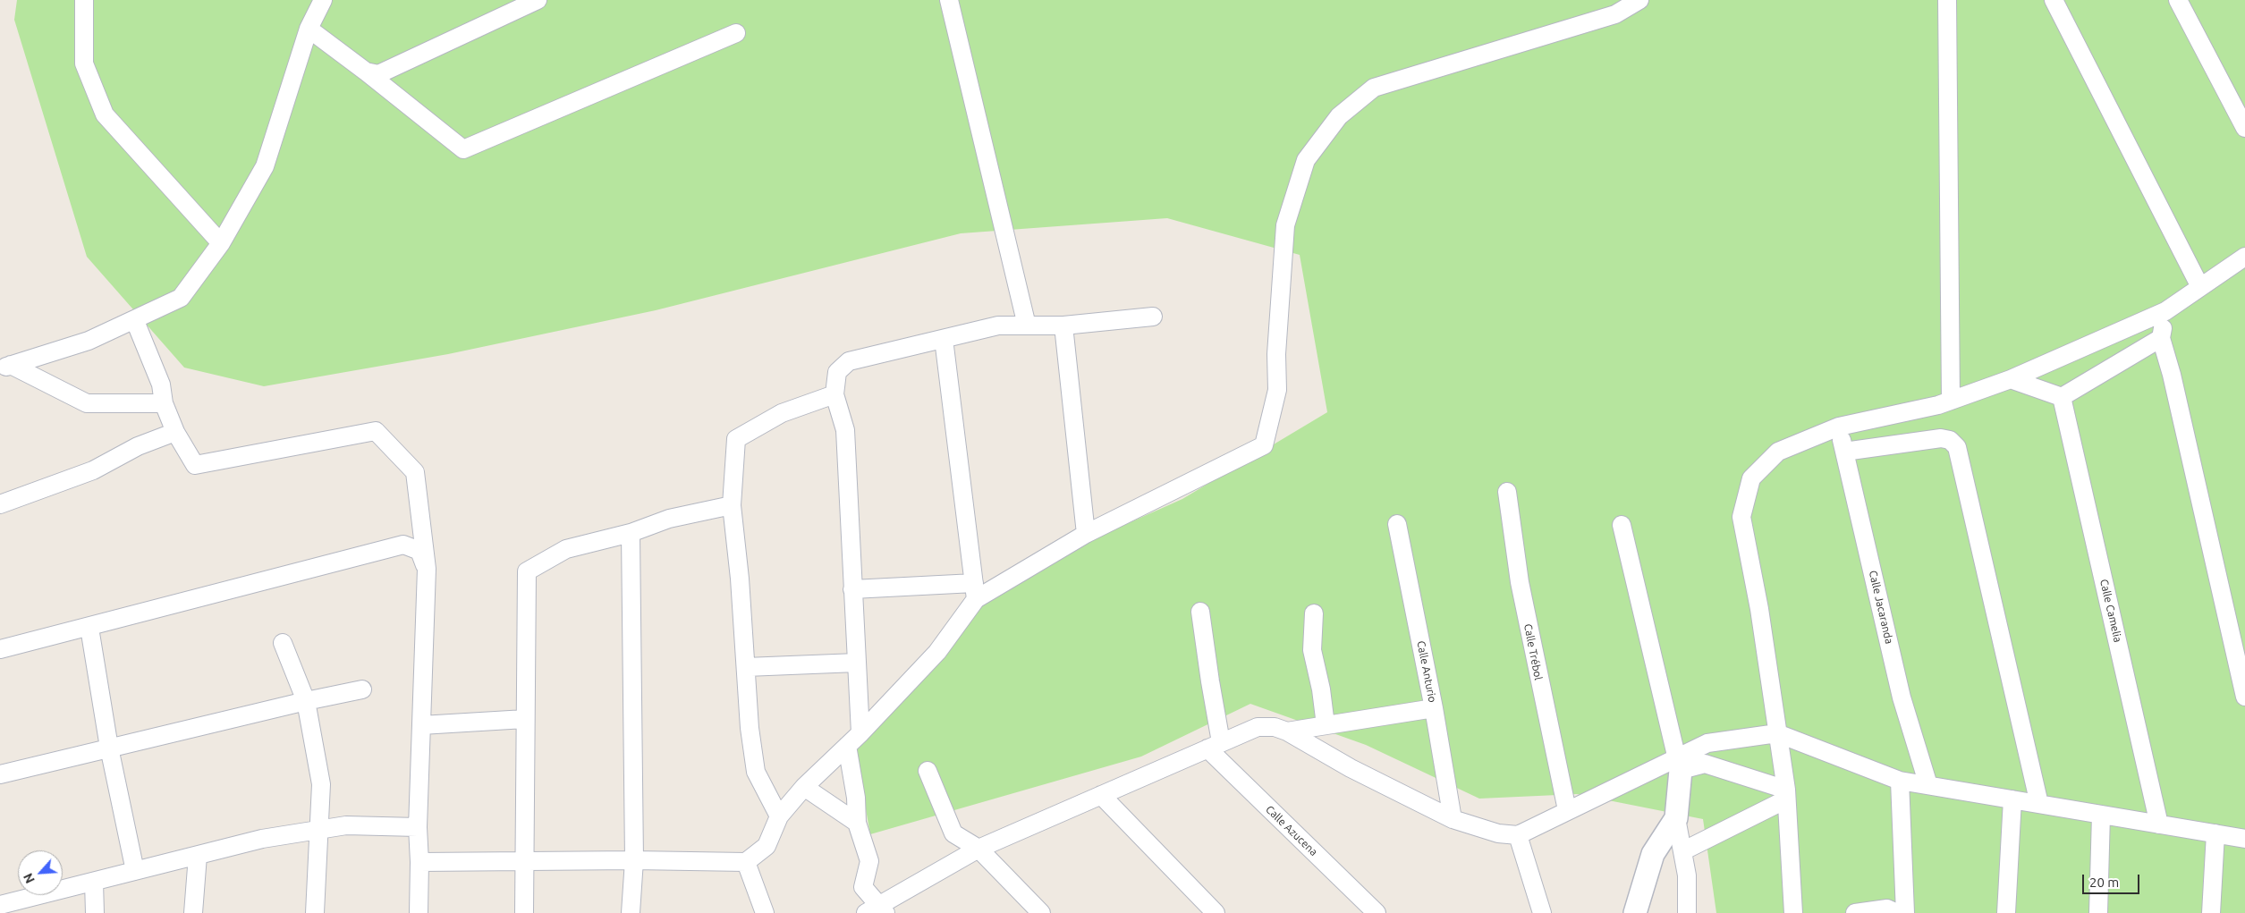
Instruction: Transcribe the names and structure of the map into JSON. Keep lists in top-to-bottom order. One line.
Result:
{"streets":{"street":["Calle Jacaranda","Calle Camelia","Calle Trébol","Calle Anturio","Calle Azucena"]},"scale_bar":"20 m","north":"bottom left"}
